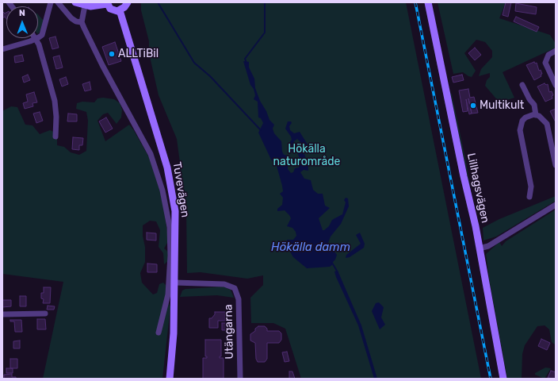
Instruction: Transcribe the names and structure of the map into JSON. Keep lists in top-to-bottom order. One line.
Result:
{"streets":{"street":["Lillhagsvägen","Tuvevägen","Utängarna"]},"crossings":[["Tuvevägen","Utängarna"]],"water":["Hökälla damm"],"parks":["Hökälla naturområde"],"places":["ALLTiBil","Multikult"],"north":"top"}
